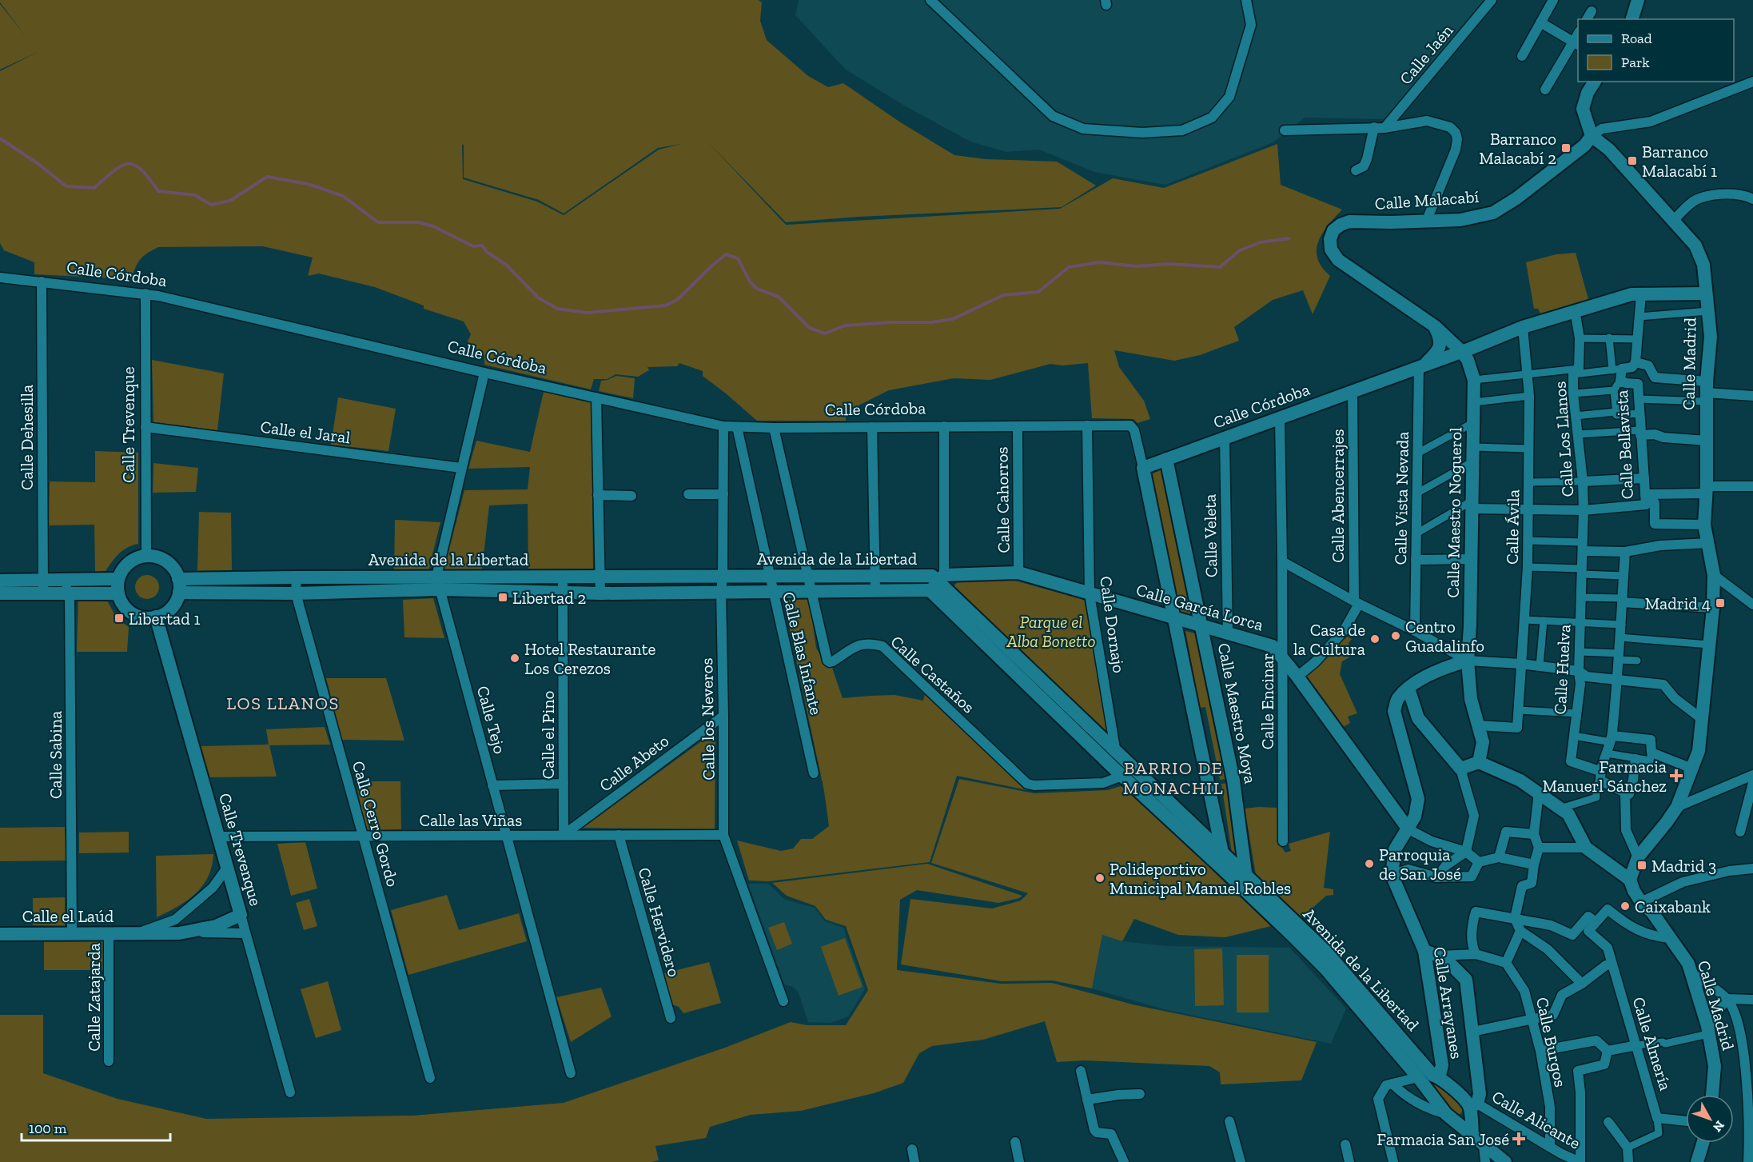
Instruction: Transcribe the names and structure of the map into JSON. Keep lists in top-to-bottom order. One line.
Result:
{"streets":{"street":["Calle Jaén","Calle Malacabí","Calle Córdoba","Calle Madrid","Calle Trevenque","Calle el Jaral","Calle Dehesilla","Calle Los Llanos","Calle Bellavista","Calle Abencerrajes","Calle Vista Nevada","Calle Cahorros","Calle Maestro Noguerol","Calle Ávila","Calle Veleta","Avenida de la Libertad","Calle García Lorca","Calle Dornajo","Calle Blas Infante","Calle Huelva","Calle Castaños","Calle Encinar","Calle Maestro Moya","Calle los Neveros","Calle Tejo","Calle el Pino","Calle Sabina","Calle Abeto","Calle las Viñas","Calle Cerro Gordo","Calle el Laúd","Calle Hervidero","Calle Zatajarda","Calle Arrayanes","Calle Burgos","Calle Almería","Calle Alicante"]},"crossings":[["Calle Malacabí","Calle Córdoba"],["Calle Malacabí","Calle Madrid"],["Calle Malacabí","Calle Maestro Noguerol"],["Calle Córdoba","Calle Madrid"],["Calle Córdoba","Calle Trevenque"],["Calle Córdoba","Calle Dehesilla"],["Calle Córdoba","Calle Los Llanos"],["Calle Córdoba","Calle Abencerrajes"],["Calle Córdoba","Calle Vista Nevada"],["Calle Córdoba","Calle Cahorros"],["Calle Córdoba","Calle Maestro Noguerol"],["Calle Córdoba","Calle Ávila"],["Calle Córdoba","Calle Veleta"],["Calle Córdoba","Calle Dornajo"],["Calle Córdoba","Calle Blas Infante"],["Calle Córdoba","Calle Castaños"],["Calle Córdoba","Calle Encinar"],["Calle Córdoba","Calle Maestro Moya"],["Calle Córdoba","Calle los Neveros"],["Calle Córdoba","Calle Tejo"],["Calle Trevenque","Calle el Jaral"],["Calle Trevenque","Avenida de la Libertad"],["Calle Trevenque","Calle las Viñas"],["Calle Trevenque","Calle el Laúd"],["Calle el Jaral","Calle Tejo"],["Calle Los Llanos","Calle Bellavista"],["Calle Los Llanos","Calle Huelva"],["Calle Bellavista","Calle Maestro Noguerol"],["Calle Bellavista","Calle Ávila"],["Calle Bellavista","Calle Huelva"],["Calle Cahorros","Calle García Lorca"],["Calle Maestro Noguerol","Calle Ávila"],["Calle Veleta","Calle García Lorca"],["Avenida de la Libertad","Calle García Lorca"],["Avenida de la Libertad","Calle Dornajo"],["Avenida de la Libertad","Calle Blas Infante"],["Avenida de la Libertad","Calle Castaños"],["Avenida de la Libertad","Calle Maestro Moya"],["Avenida de la Libertad","Calle los Neveros"],["Avenida de la Libertad","Calle Tejo"],["Avenida de la Libertad","Calle el Pino"],["Avenida de la Libertad","Calle Cerro Gordo"],["Avenida de la Libertad","Calle Arrayanes"],["Avenida de la Libertad","Calle Alicante"],["Calle García Lorca","Calle Dornajo"],["Calle García Lorca","Calle Encinar"],["Calle García Lorca","Calle Maestro Moya"],["Calle Dornajo","Calle Castaños"],["Calle los Neveros","Calle Abeto"],["Calle los Neveros","Calle las Viñas"],["Calle Tejo","Calle las Viñas"],["Calle el Pino","Calle Abeto"],["Calle el Pino","Calle las Viñas"],["Calle Sabina","Calle el Laúd"],["Calle Abeto","Calle las Viñas"],["Calle las Viñas","Calle Cerro Gordo"],["Calle las Viñas","Calle Hervidero"],["Calle el Laúd","Calle Zatajarda"],["Calle Burgos","Calle Alicante"]],"districts":["LOS LLANOS","BARRIO DE MONACHIL"],"parks":["Parque el Alba Bonetto"],"places":{"transit":["Barranco Malacabí 2","Barranco Malacabí 1","Libertad 2","Madrid 4","Libertad 1","Madrid 3"],"other":["Centro Guadalinfo","Casa de la Cultura","Hotel Restaurante Los Cerezos","Parroquia de San José","Polideportivo Municipal Manuel Robles","Caixabank"],"health":["Farmacia Manuerl Sánchez","Farmacia San José"]},"legend":["Road","Park"],"scale_bar":"100 m","north":"bottom right"}
